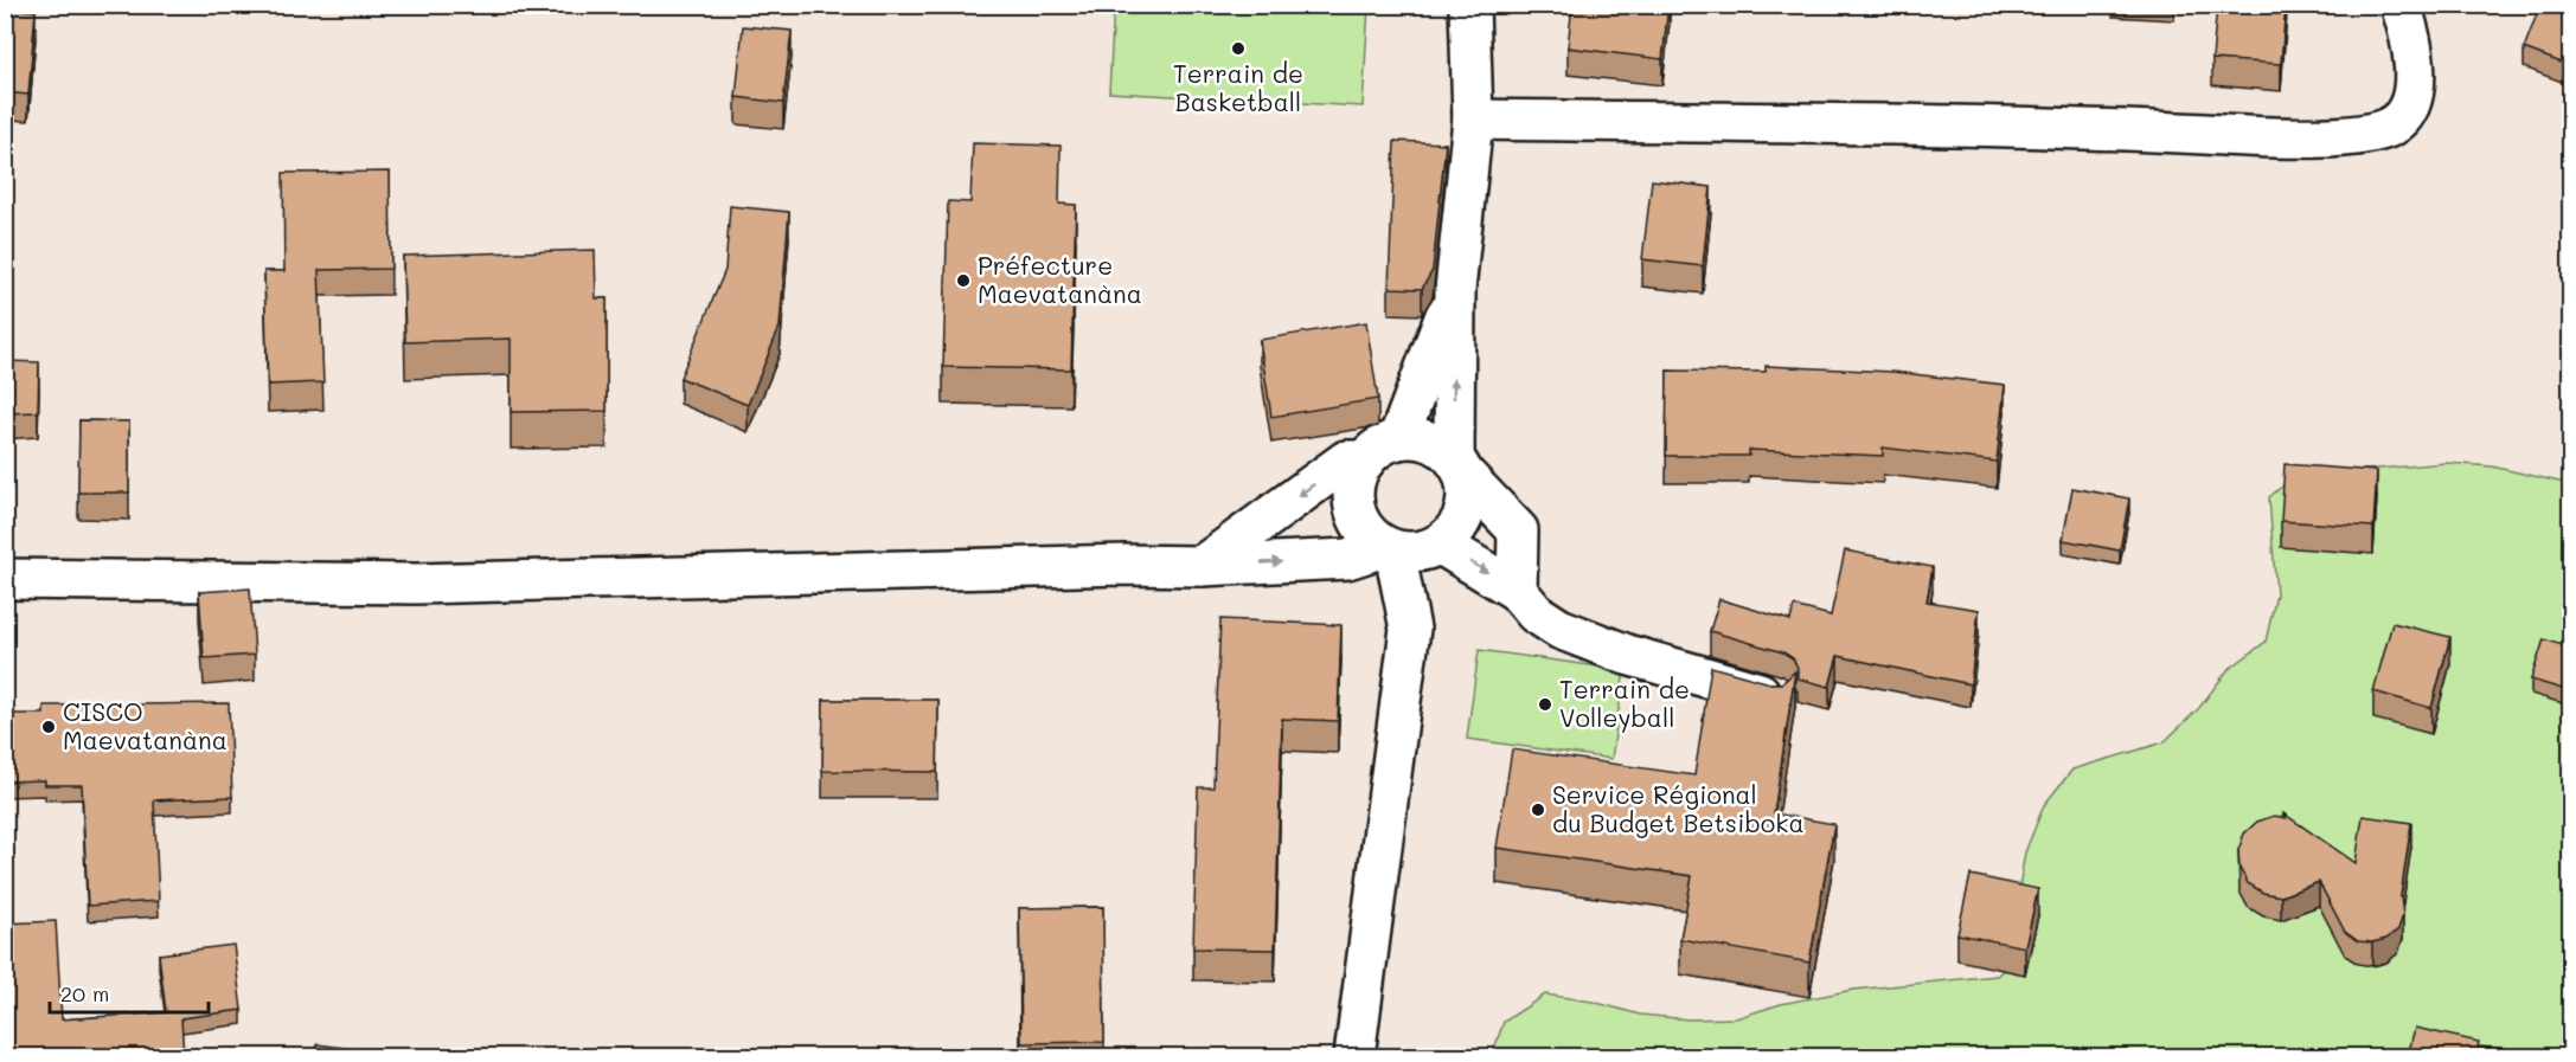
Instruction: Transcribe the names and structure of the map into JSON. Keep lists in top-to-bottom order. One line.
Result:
{"places":["Terrain de Basketball","Préfecture Maevatanàna","Terrain de Volleyball","CISCO Maevatanàna","Service Régional du Budget Betsiboka"],"scale_bar":"20 m"}
